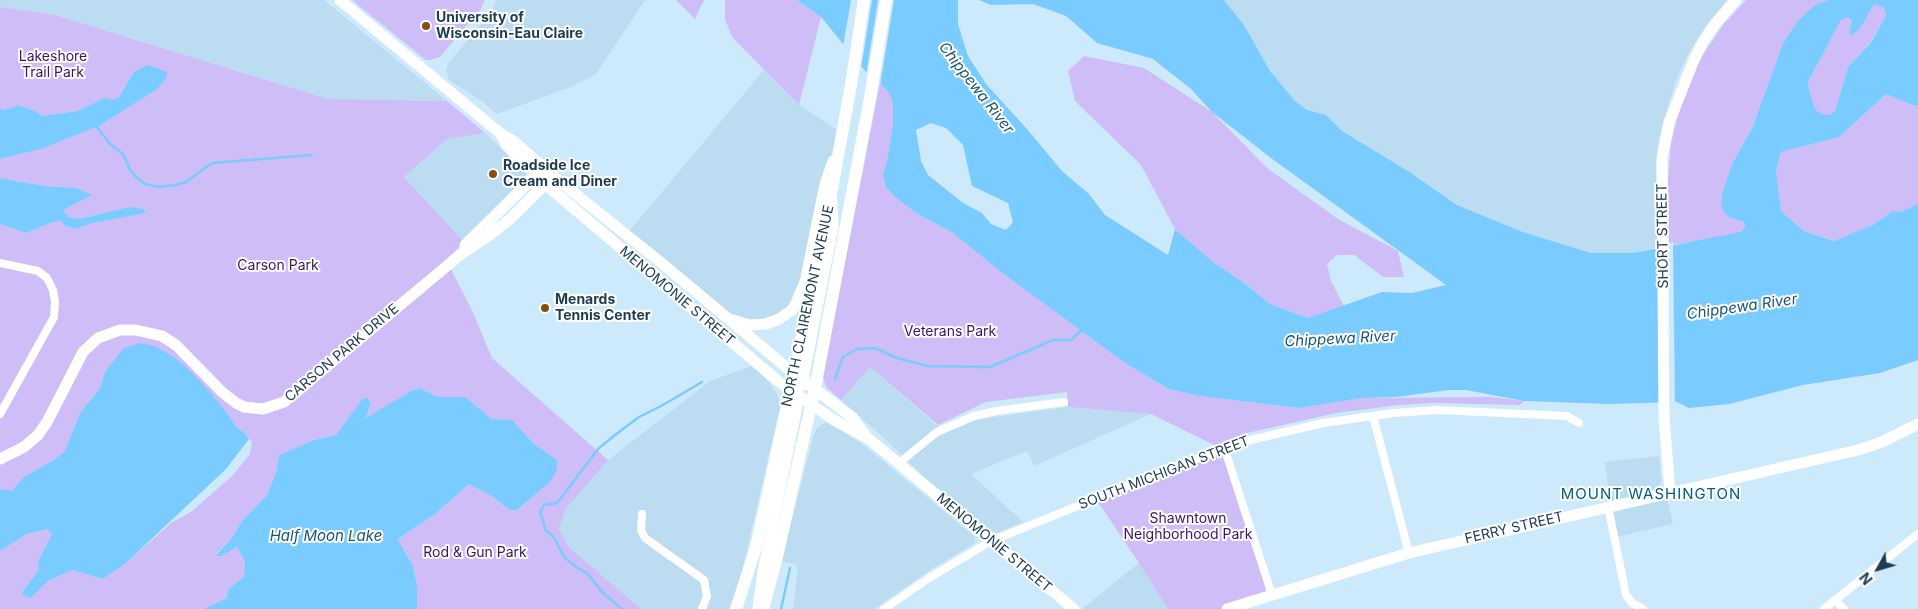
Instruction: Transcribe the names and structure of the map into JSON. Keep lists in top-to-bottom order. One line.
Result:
{"streets":{"main road":["SHORT STREET","MENOMONIE STREET","NORTH CLAIREMONT AVENUE","CARSON PARK DRIVE","FERRY STREET"],"street":["SOUTH MICHIGAN STREET"]},"crossings":[["SHORT STREET","FERRY STREET"],["MENOMONIE STREET","NORTH CLAIREMONT AVENUE"],["MENOMONIE STREET","CARSON PARK DRIVE"],["MENOMONIE STREET","SOUTH MICHIGAN STREET"]],"districts":["MOUNT WASHINGTON"],"water":["Chippewa River","Half Moon Lake"],"parks":["Lakeshore Trail Park","Carson Park","Veterans Park","Shawntown Neighborhood Park","Rod & Gun Park"],"places":["University of Wisconsin-Eau Claire","Roadside Ice Cream and Diner","Menards Tennis Center"],"north":"bottom left"}
